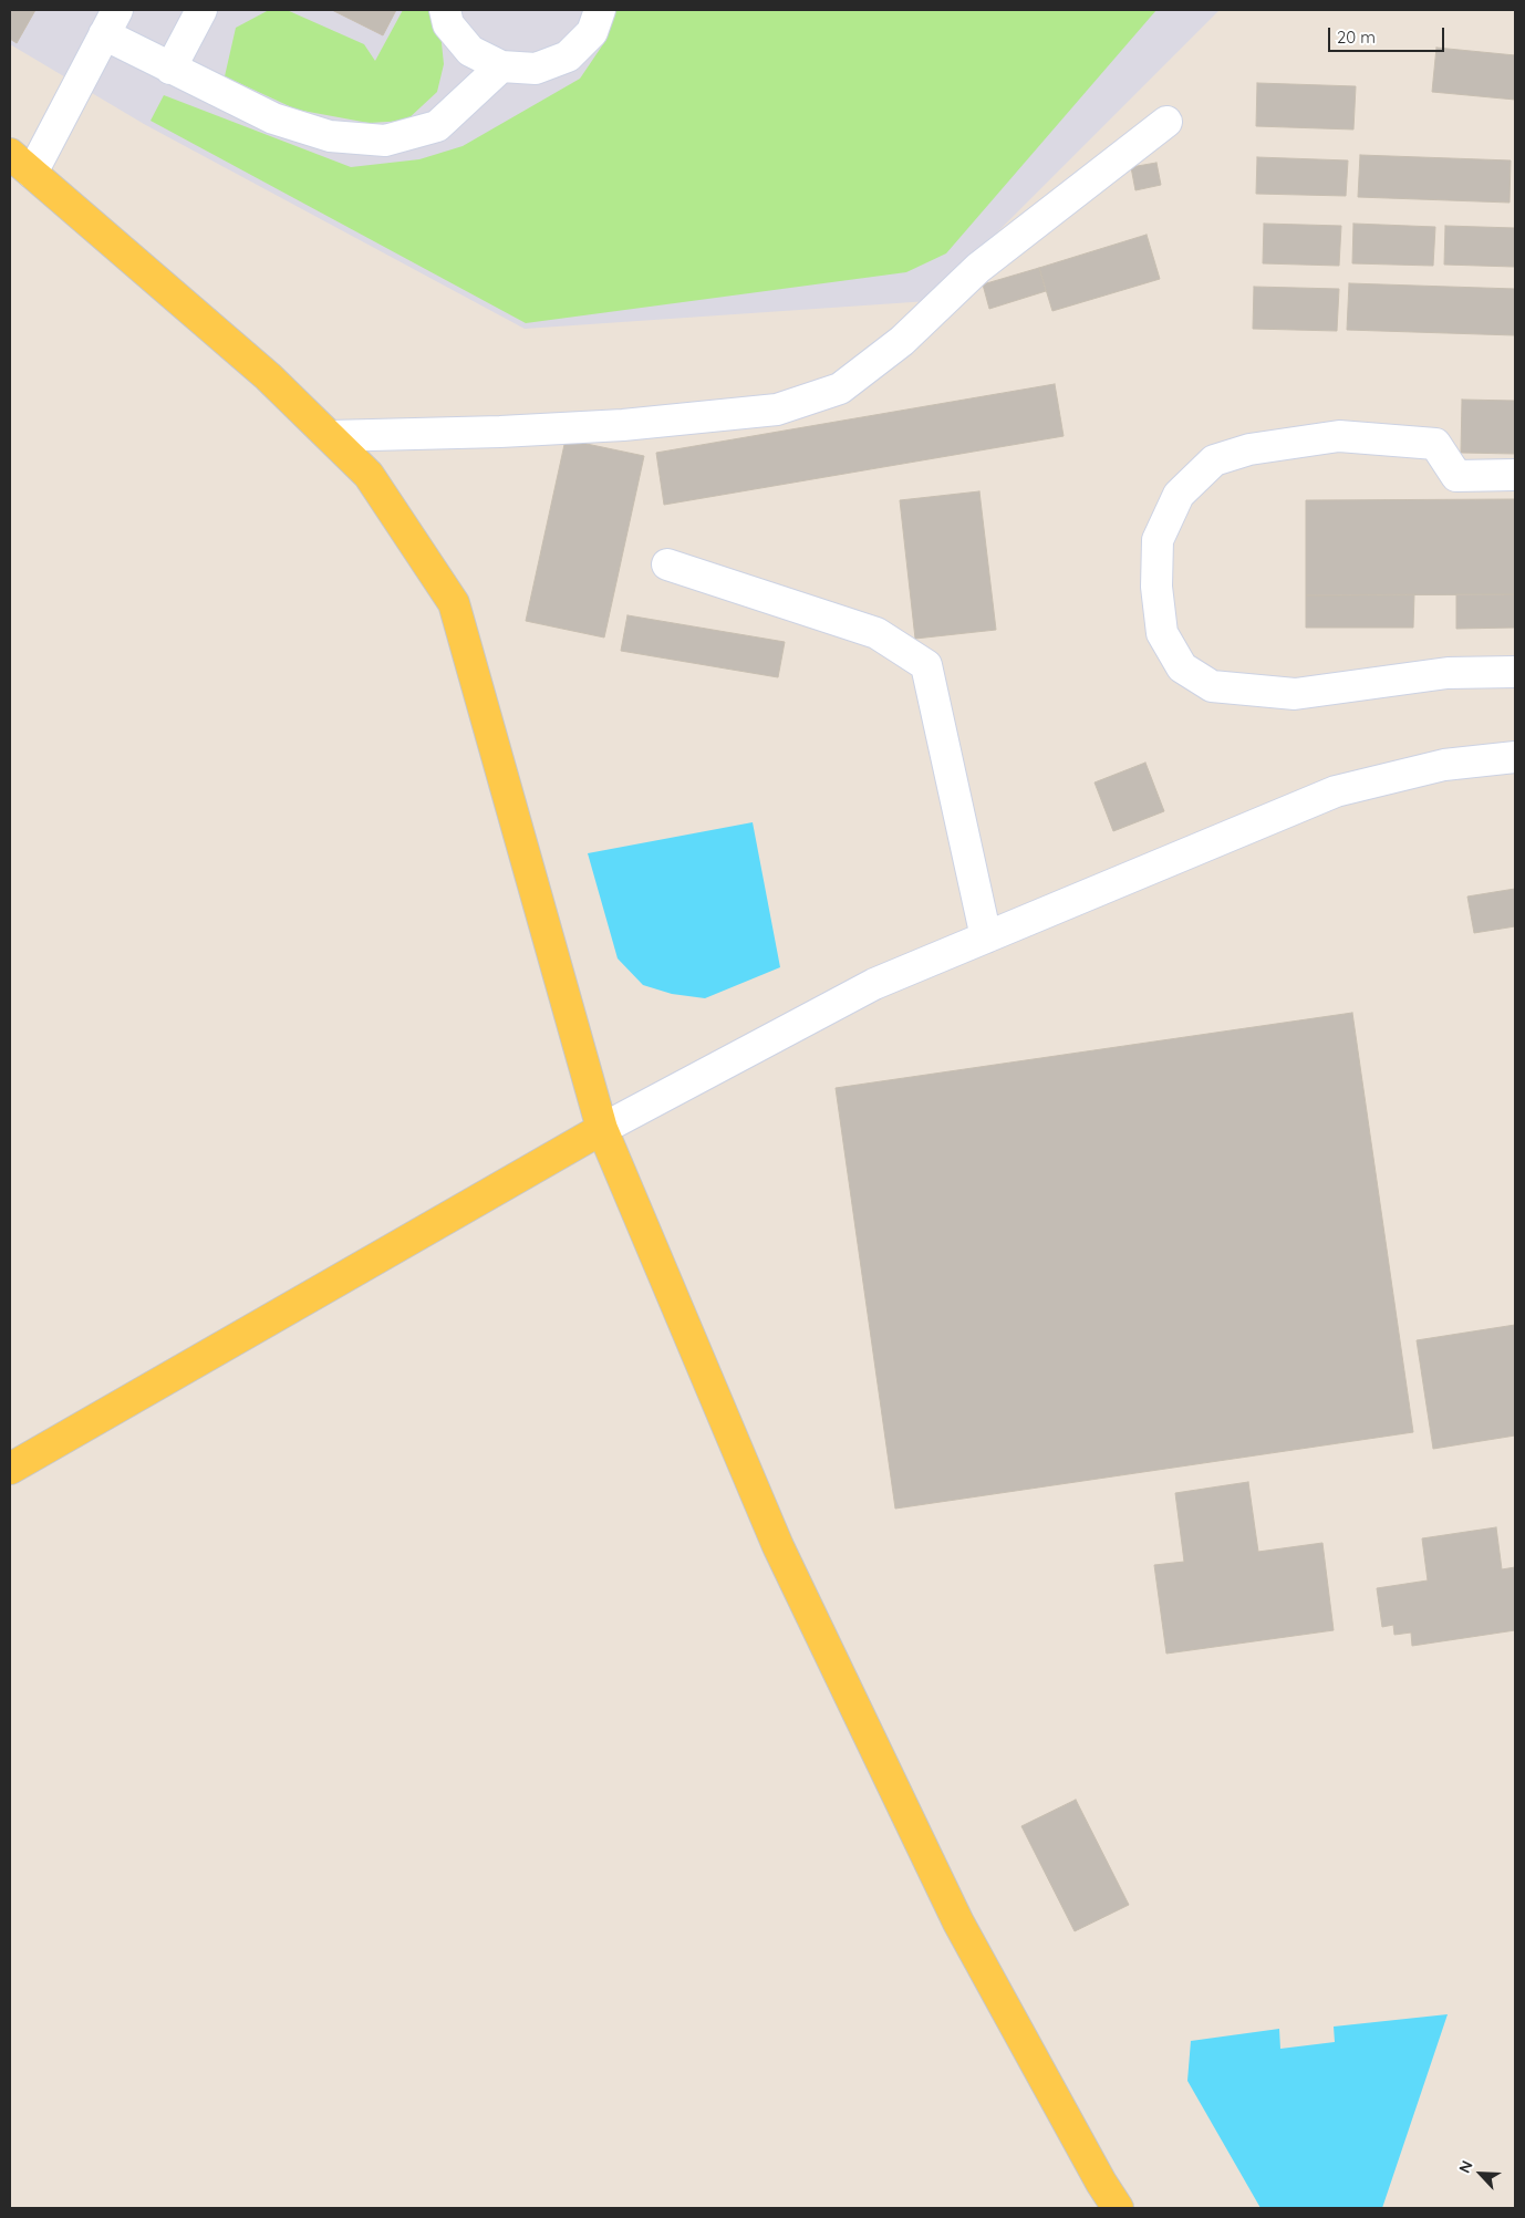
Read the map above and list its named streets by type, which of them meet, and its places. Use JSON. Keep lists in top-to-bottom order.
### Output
{
  "scale_bar": "20 m",
  "north": "top left"
}
